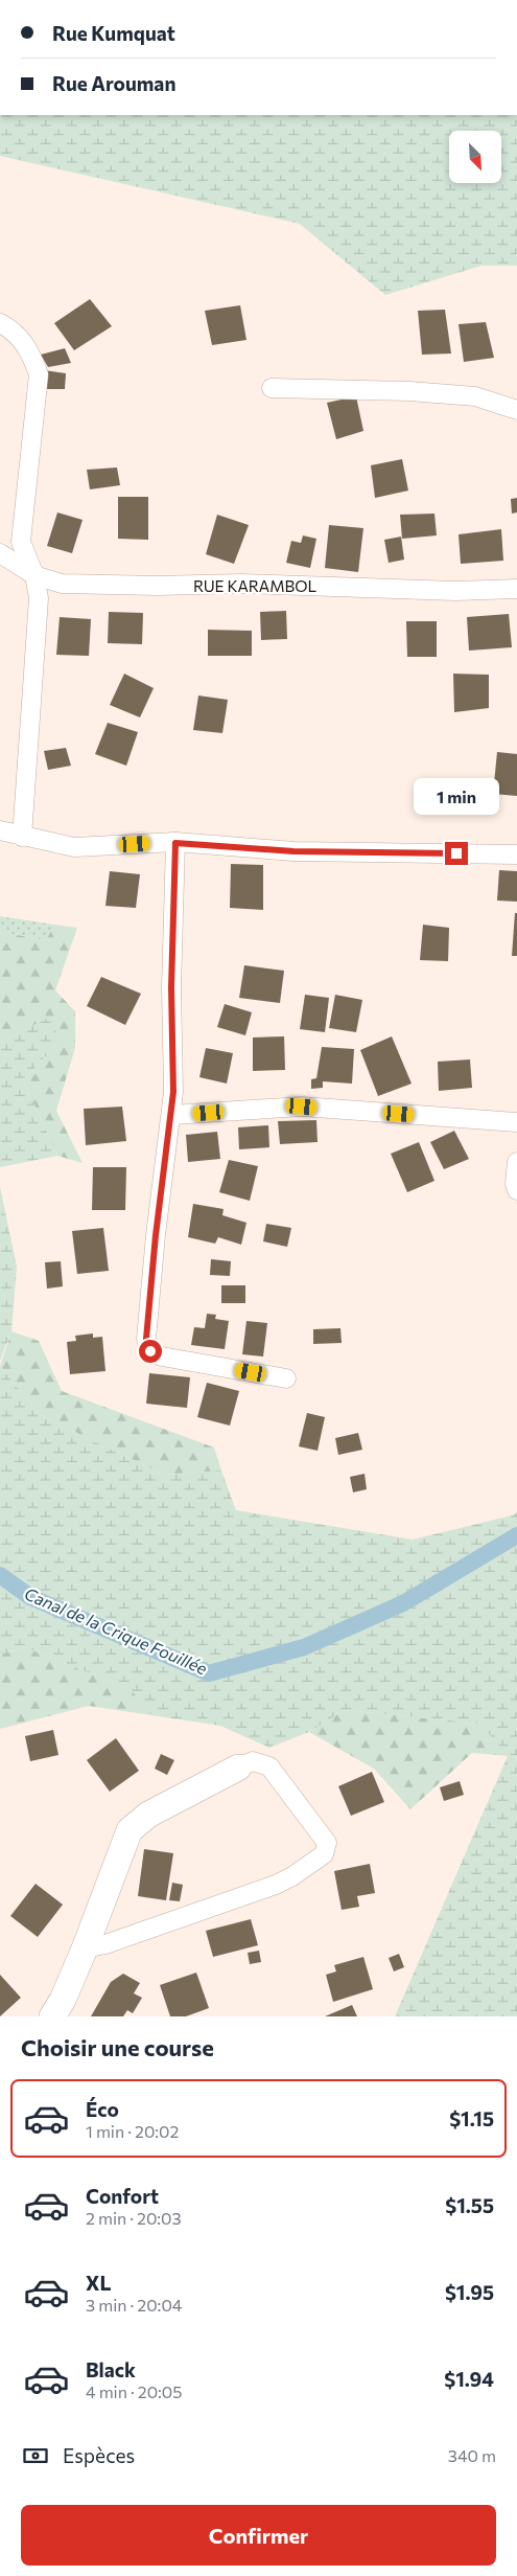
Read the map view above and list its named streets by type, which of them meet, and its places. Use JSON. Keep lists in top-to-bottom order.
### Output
{
  "streets": {
    "street": ["RUE KARAMBOL"]
  },
  "water": ["Canal de la Crique Fouillée"],
  "north": "bottom right",
  "page": {
    "banner": ["Rue Kumquat", "Rue Arouman"],
    "bubble": "1 min",
    "heading": "Choisir une course",
    "list": [
      {
        "name": "Éco",
        "note": "1 min · 20:02",
        "value": "$1.15"
      },
      {
        "name": "Confort",
        "note": "2 min · 20:03",
        "value": "$1.55"
      },
      {
        "name": "XL",
        "note": "3 min · 20:04",
        "value": "$1.95"
      },
      {
        "name": "Black",
        "note": "4 min · 20:05",
        "value": "$1.94"
      }
    ],
    "pay": ["Espèces", "340 m"],
    "buttons": "Confirmer"
  }
}
